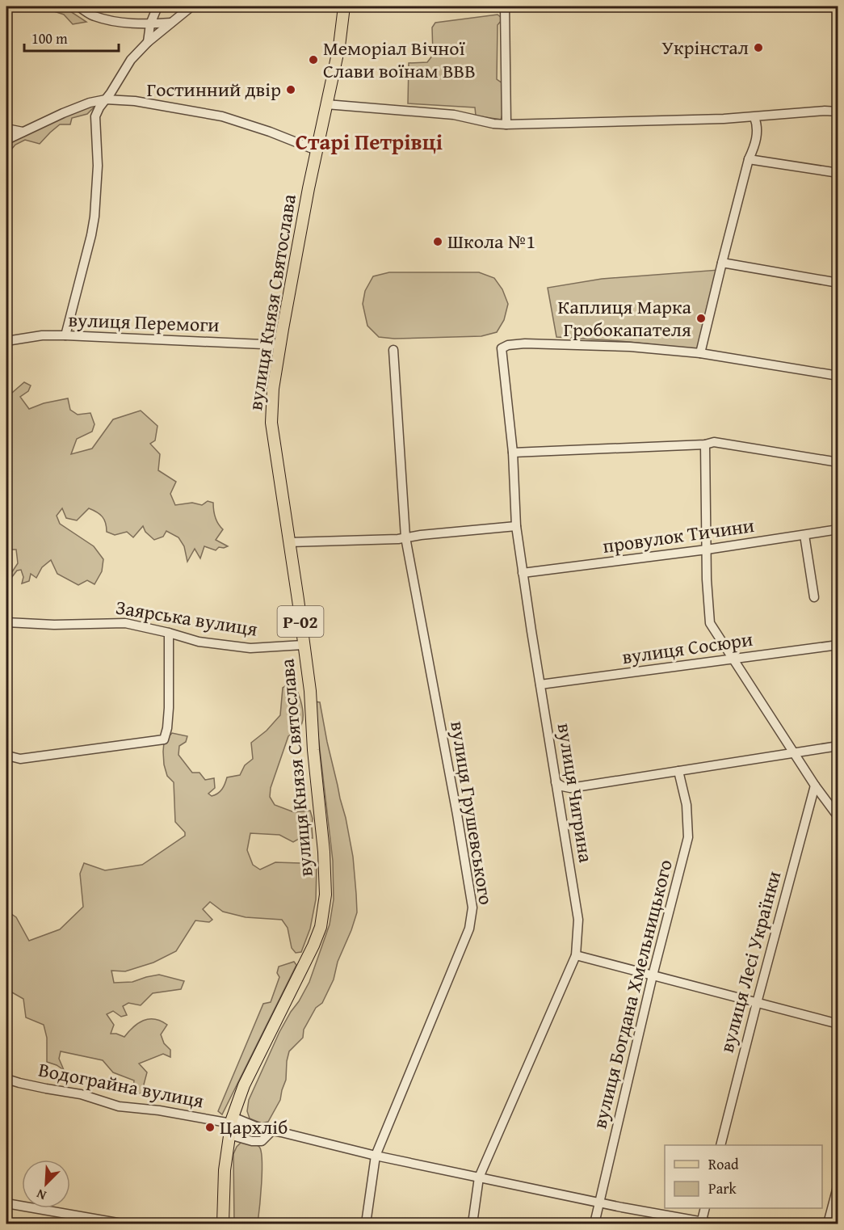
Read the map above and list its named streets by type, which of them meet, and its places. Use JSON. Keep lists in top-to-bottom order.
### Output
{
  "streets": {
    "main road": ["вулиця Князя Святослава", "Р-02"],
    "street": [
      "вулиця Перемоги",
      "провулок Тичини",
      "Заярська вулиця",
      "вулиця Сосюри",
      "вулиця Чигрина",
      "вулиця Грушевського",
      "вулиця Лесі Українки",
      "вулиця Богдана Хмельницького",
      "Водограйна вулиця"
    ]
  },
  "crossings": [
    ["вулиця Князя Святослава", "вулиця Перемоги"],
    ["вулиця Князя Святослава", "Заярська вулиця"],
    ["вулиця Князя Святослава", "Водограйна вулиця"],
    ["провулок Тичини", "вулиця Чигрина"],
    ["вулиця Сосюри", "вулиця Чигрина"]
  ],
  "districts": ["Старі Петрівці"],
  "places": [
    "Укрінстал",
    "Меморіал Вічної Слави воїнам ВВВ",
    "Гостинний двір",
    "Школа №1",
    "Каплиця Марка Гробокапателя",
    "Цархліб"
  ],
  "legend": ["Road", "Park"],
  "scale_bar": "100 m",
  "north": "bottom left"
}
